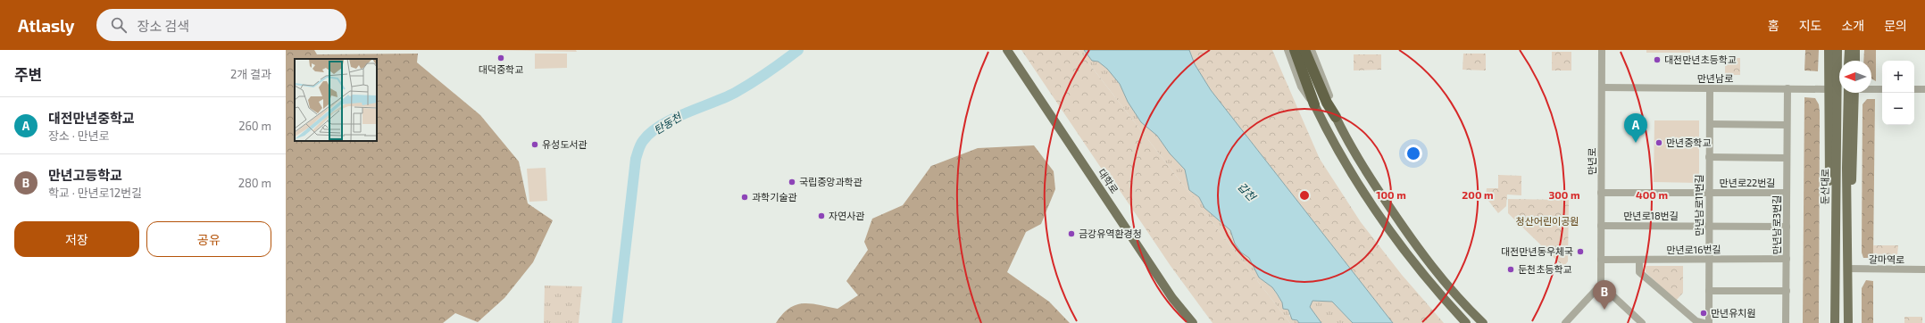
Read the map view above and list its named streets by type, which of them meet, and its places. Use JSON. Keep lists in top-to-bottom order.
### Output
{
  "streets": {
    "main road": ["대학로", "둔산대로"],
    "street": [
      "만년남로",
      "만년로",
      "만년로22번길",
      "만년남로11번길",
      "만년로18번길",
      "만년남로3번길",
      "만년로16번길",
      "갈마역로"
    ]
  },
  "crossings": [
    ["만년남로", "만년로"],
    ["만년남로", "만년남로11번길"],
    ["만년남로", "만년남로3번길"],
    ["만년로", "만년로22번길"],
    ["만년로", "만년로18번길"],
    ["만년로", "만년로16번길"],
    ["만년로22번길", "만년남로11번길"],
    ["만년로22번길", "만년남로3번길"],
    ["만년남로11번길", "만년로18번길"],
    ["만년남로11번길", "만년로16번길"],
    ["만년로18번길", "만년남로3번길"],
    ["만년남로3번길", "만년로16번길"]
  ],
  "water": ["탄동천", "갑천"],
  "parks": ["청산어린이공원"],
  "places": [
    "대덕중학교",
    "대전만년초등학교",
    "만년중학교",
    "유성도서관",
    "국립중앙과학관",
    "과학기술관",
    "자연사관",
    "금강유역환경청",
    "대전만년동우체국",
    "둔천초등학교",
    "만년유치원"
  ],
  "north": "left",
  "page": {
    "header": "Atlasly",
    "search": "장소 검색",
    "nav": [
      "홈",
      "지도",
      "소개",
      "문의"
    ],
    "heading": ["주변", "2개 결과"],
    "map_buttons": ["+", "−"],
    "list": [
      {
        "mark": "A",
        "name": "대전만년중학교",
        "note": "장소 · 만년로",
        "value": "260 m"
      },
      {
        "mark": "B",
        "name": "만년고등학교",
        "note": "학교 · 만년로12번길",
        "value": "280 m"
      }
    ],
    "pins": ["A", "B"],
    "buttons": ["저장", "공유"]
  },
  "rings": [
    "100 m",
    "200 m",
    "300 m",
    "400 m"
  ]
}
